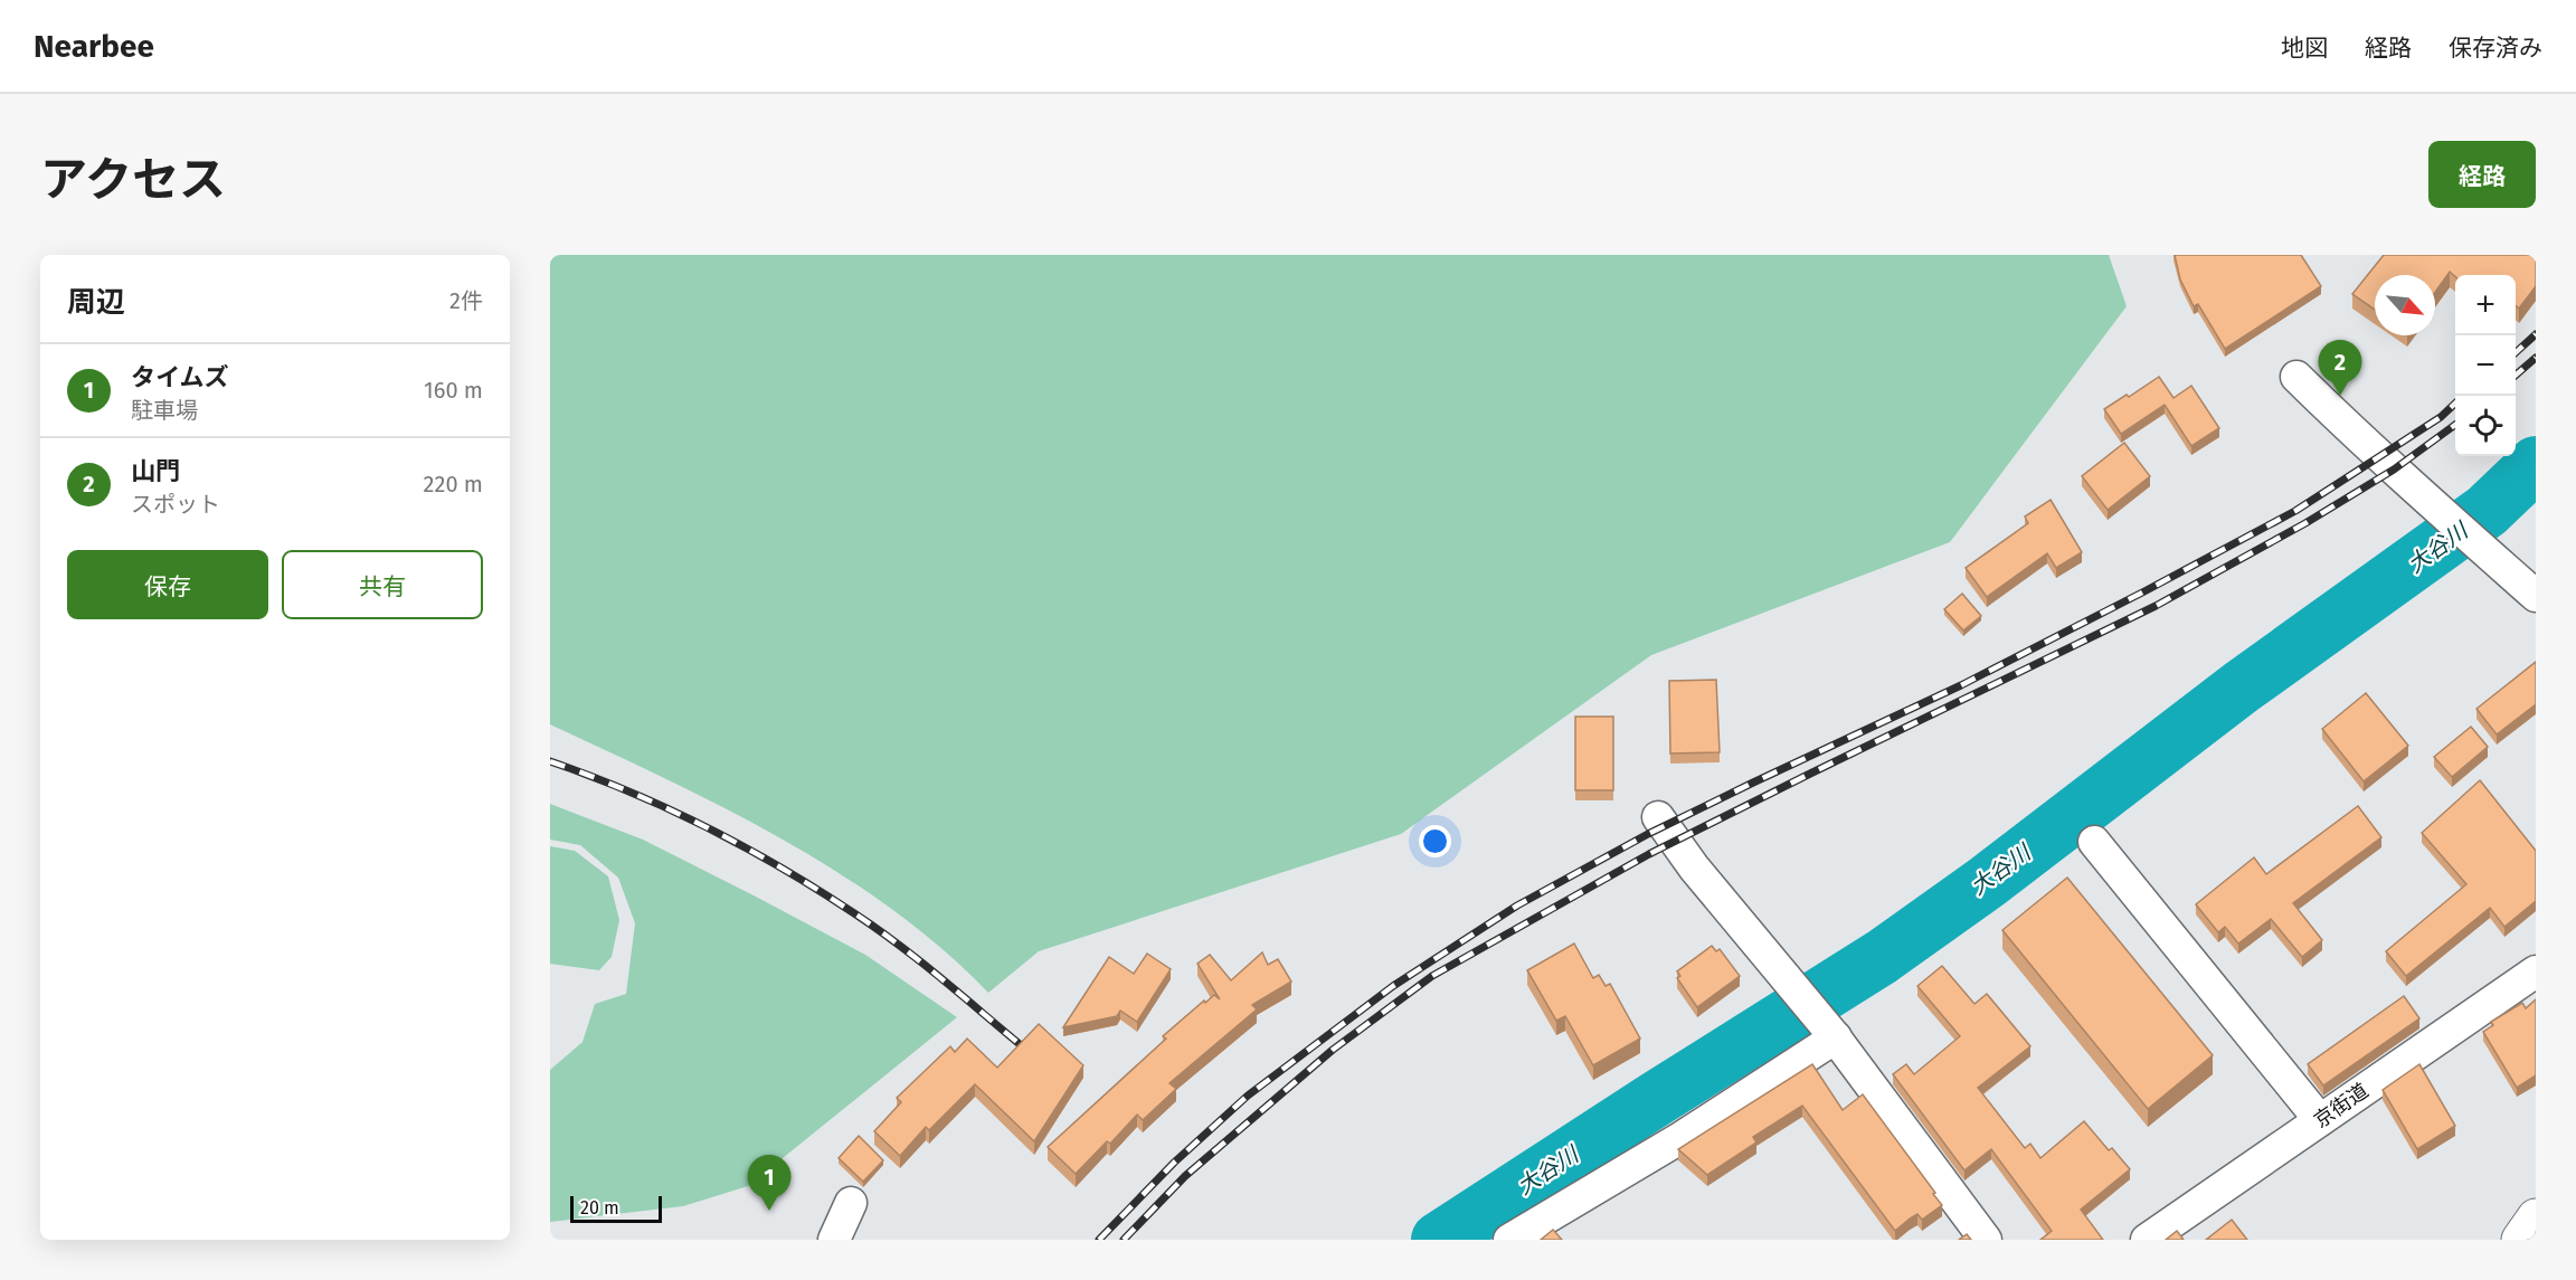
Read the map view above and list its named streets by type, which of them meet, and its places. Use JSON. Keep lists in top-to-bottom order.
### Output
{
  "streets": {
    "street": ["京街道"]
  },
  "water": ["大谷川"],
  "scale_bar": "20 m",
  "north": "bottom right",
  "page": {
    "header": "Nearbee",
    "nav": ["地図", "経路", "保存済み"],
    "title": "アクセス",
    "buttons": [
      "経路",
      ["保存", "共有"]
    ],
    "heading": ["周辺", "2件"],
    "map_buttons": ["+", "−"],
    "pins": ["2", "1"],
    "list": [
      {
        "mark": "1",
        "name": "タイムズ",
        "note": "駐車場",
        "value": "160 m"
      },
      {
        "mark": "2",
        "name": "山門",
        "note": "スポット",
        "value": "220 m"
      }
    ],
    "scale": "20 m"
  }
}
